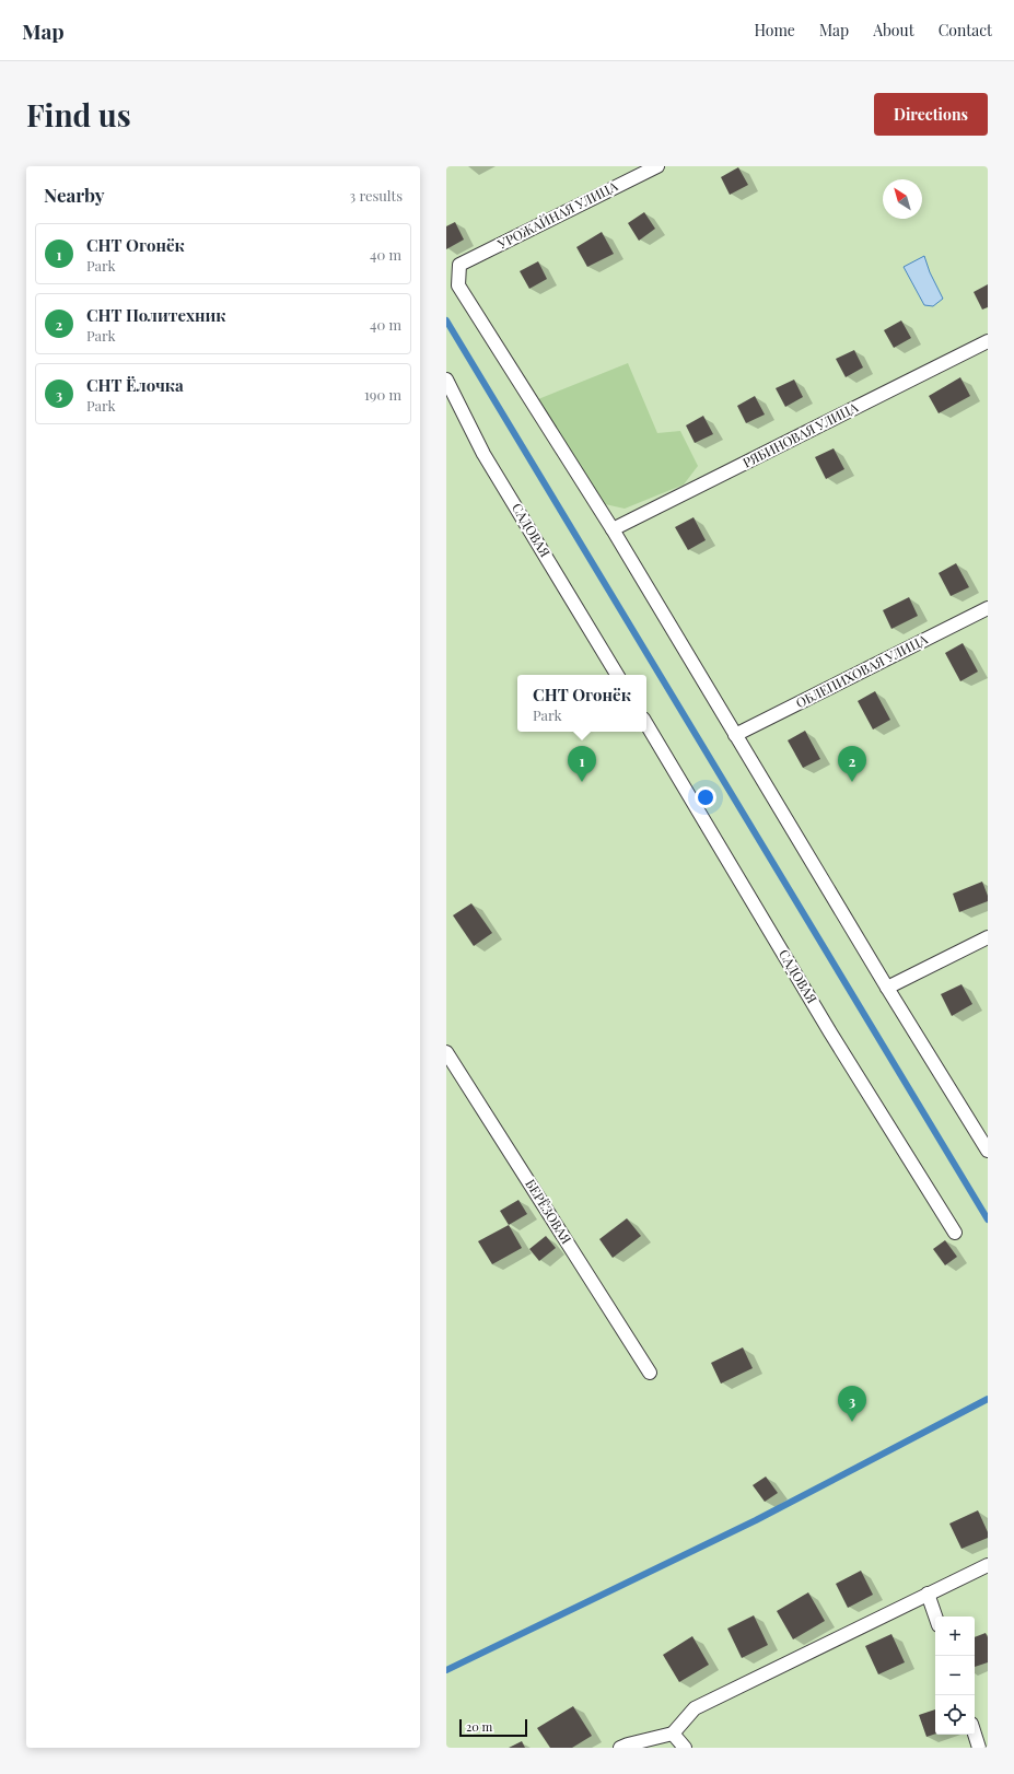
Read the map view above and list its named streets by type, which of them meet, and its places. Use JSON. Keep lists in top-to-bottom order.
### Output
{
  "streets": {
    "lane": [
      "УРОЖАЙНАЯ УЛИЦА",
      "РЯБИНОВАЯ УЛИЦА",
      "САДОВАЯ",
      "ОБЛЕПИХОВАЯ УЛИЦА",
      "БЕРЁЗОВАЯ"
    ]
  },
  "crossings": [
    ["УРОЖАЙНАЯ УЛИЦА", "РЯБИНОВАЯ УЛИЦА"]
  ],
  "scale_bar": "20 m",
  "north": "top left",
  "page": {
    "header": "Map",
    "nav": [
      "Home",
      "Map",
      "About",
      "Contact"
    ],
    "buttons": "Directions",
    "title": "Find us",
    "heading": ["Nearby", "3 results"],
    "list": [
      {
        "mark": "1",
        "name": "СНТ Огонёк",
        "note": "Park",
        "value": "40 m"
      },
      {
        "mark": "2",
        "name": "СНТ Политехник",
        "note": "Park",
        "value": "40 m"
      },
      {
        "mark": "3",
        "name": "СНТ Ёлочка",
        "note": "Park",
        "value": "190 m"
      }
    ],
    "popup": ["СНТ Огонёк", "Park"],
    "pins": ["1", "2", "3"],
    "map_buttons": ["+", "−"],
    "scale": "20 m"
  }
}
